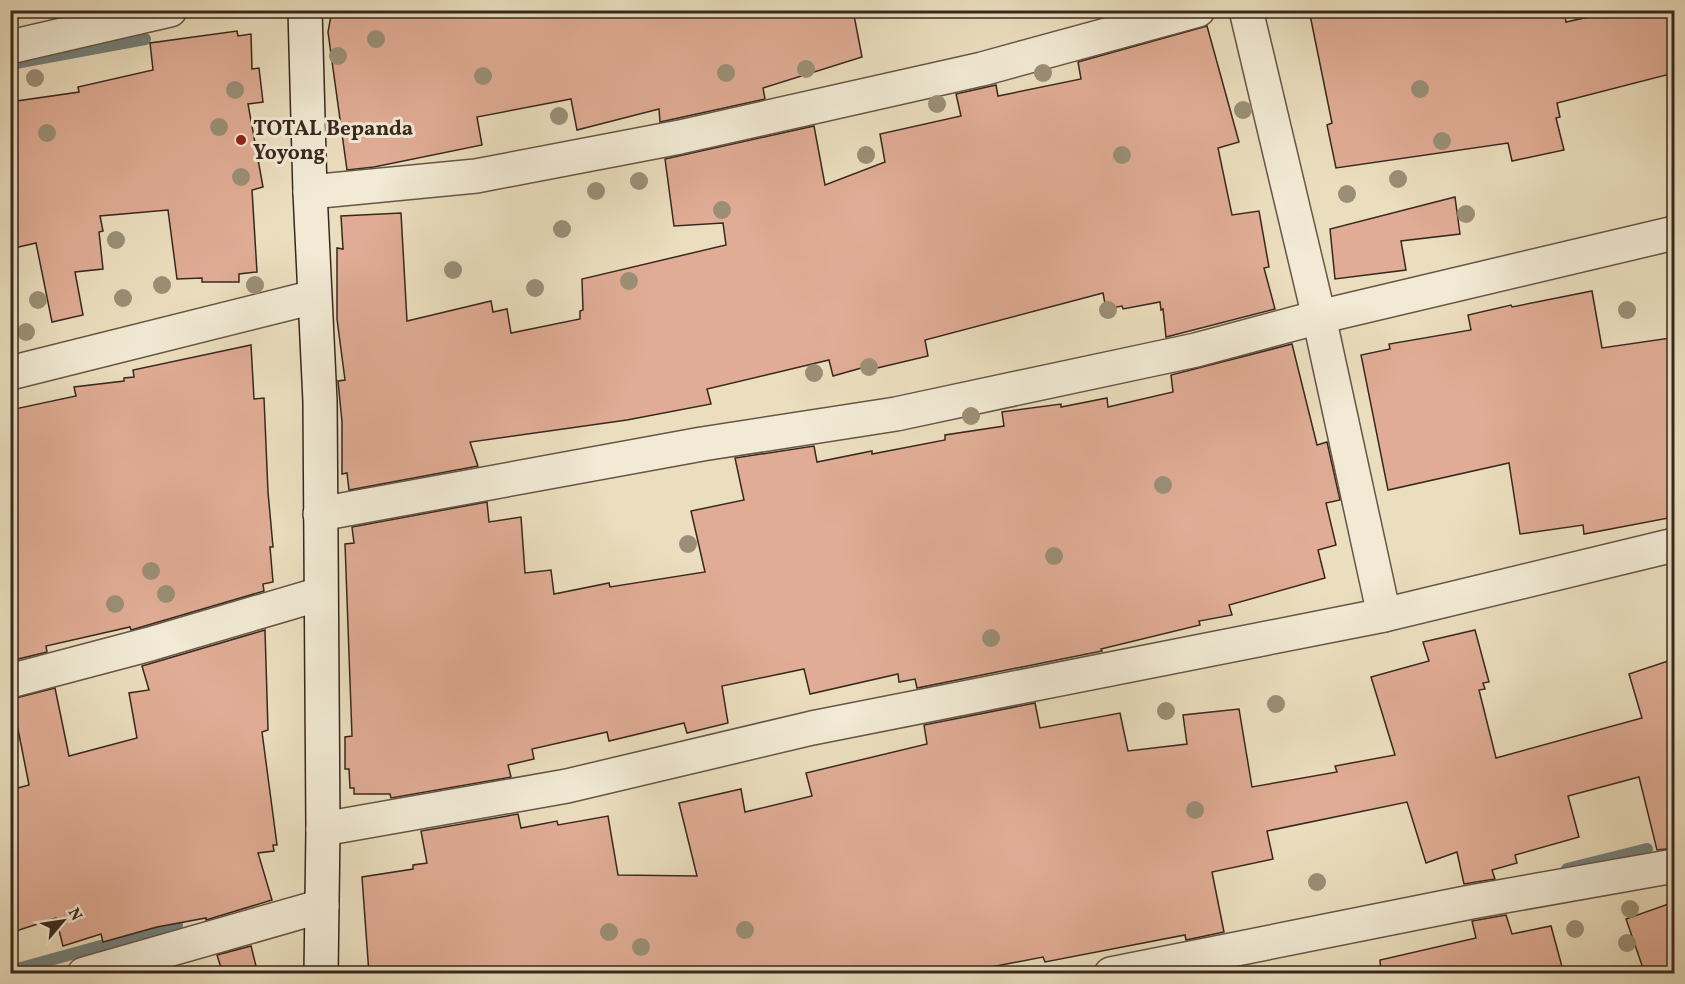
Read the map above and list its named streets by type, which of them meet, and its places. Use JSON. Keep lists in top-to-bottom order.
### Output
{
  "places": ["TOTAL Bepanda Yoyong"],
  "north": "top right"
}
